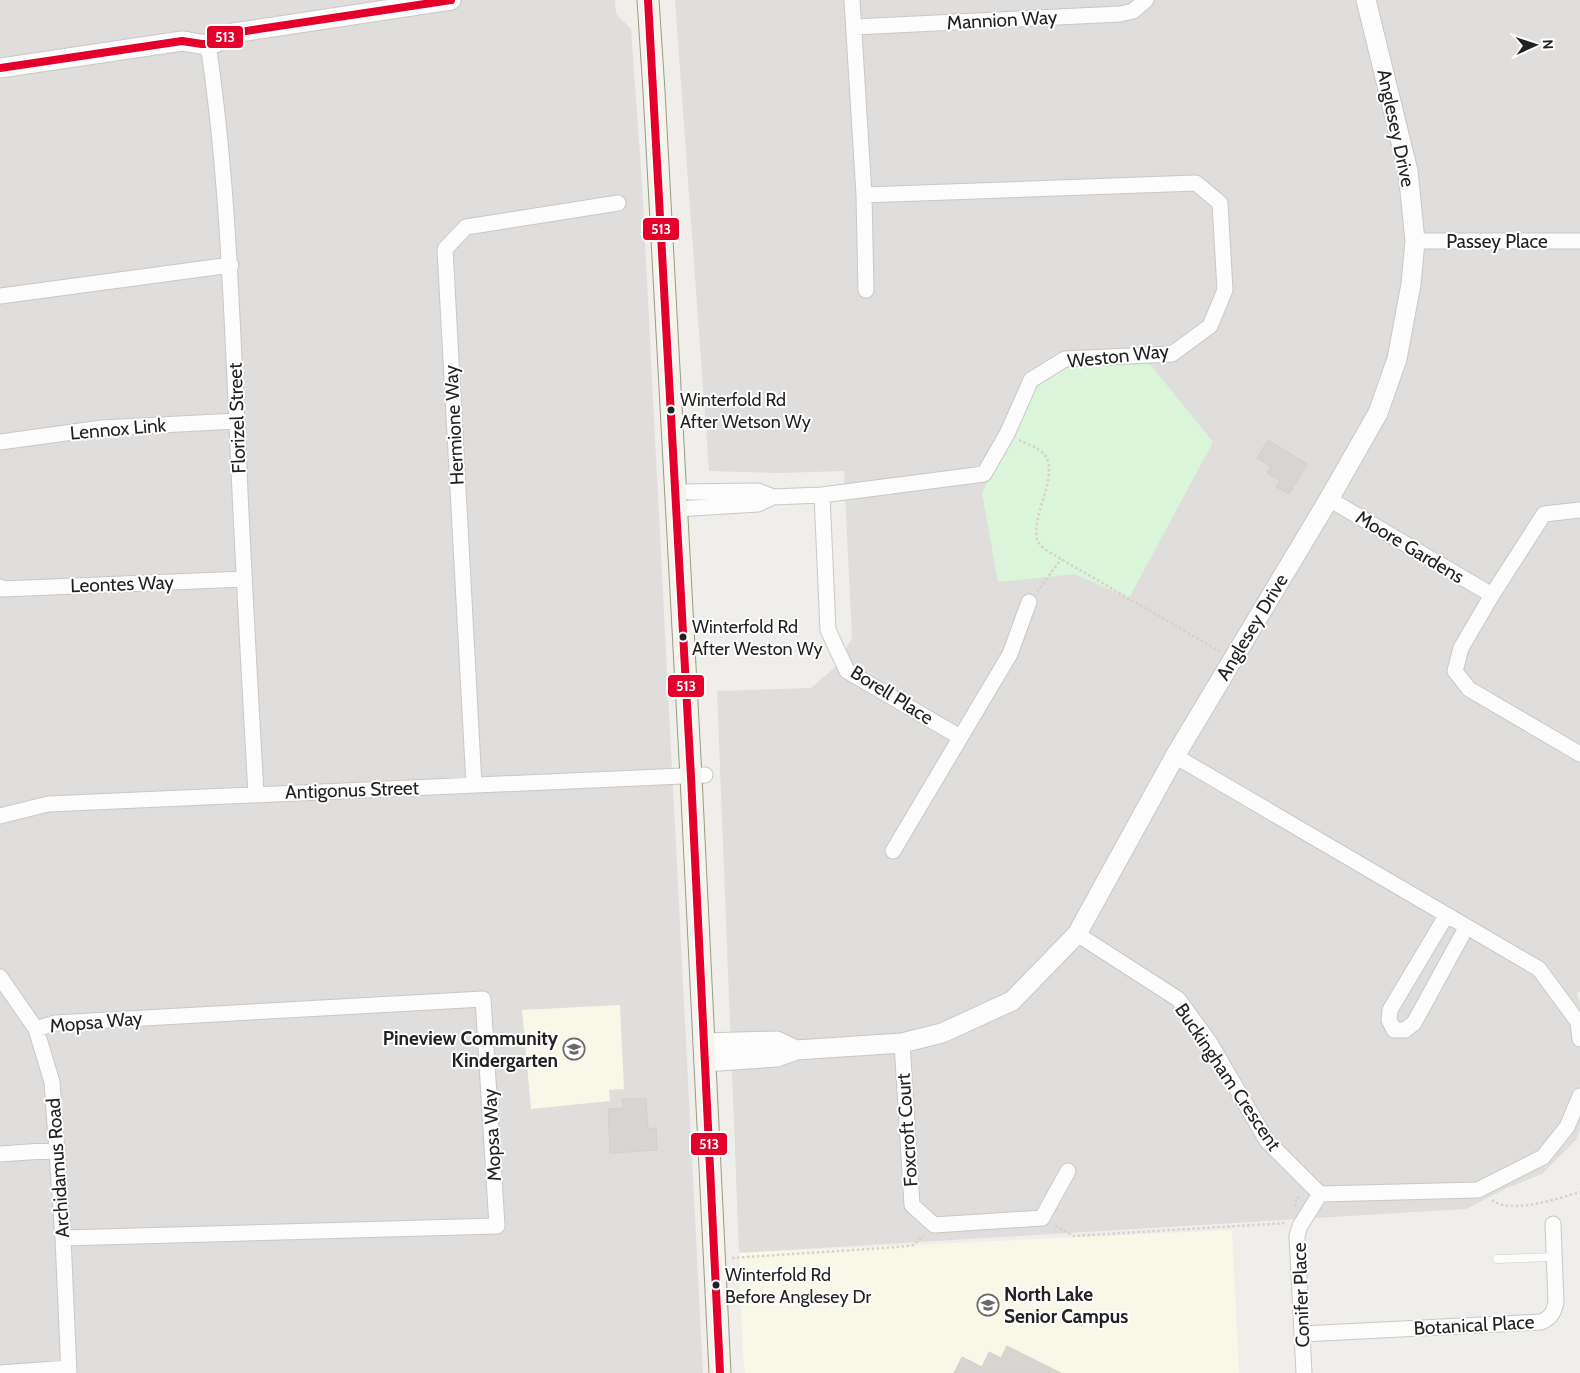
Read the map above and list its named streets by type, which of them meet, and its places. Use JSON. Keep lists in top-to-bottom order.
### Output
{
  "streets": {
    "street": [
      "Mannion Way",
      "Anglesey Drive",
      "Passey Place",
      "Weston Way",
      "Florizel Street",
      "Hermione Way",
      "Lennox Link",
      "Moore Gardens",
      "Leontes Way",
      "Borell Place",
      "Antigonus Street",
      "Mopsa Way",
      "Buckingham Crescent",
      "Foxcroft Court",
      "Archidamus Road",
      "Conifer Place",
      "Botanical Place"
    ]
  },
  "crossings": [
    ["Anglesey Drive", "Passey Place"],
    ["Anglesey Drive", "Moore Gardens"],
    ["Anglesey Drive", "Buckingham Crescent"],
    ["Anglesey Drive", "Foxcroft Court"],
    ["Weston Way", "Borell Place"],
    ["Florizel Street", "Lennox Link"],
    ["Florizel Street", "Leontes Way"],
    ["Florizel Street", "Antigonus Street"],
    ["Hermione Way", "Antigonus Street"],
    ["Mopsa Way", "Archidamus Road"],
    ["Buckingham Crescent", "Conifer Place"],
    ["Conifer Place", "Botanical Place"]
  ],
  "places": {
    "other": ["Winterfold Rd After Wetson Wy", "Winterfold Rd After Weston Wy", "Winterfold Rd Before Anglesey Dr"],
    "school or university": ["Pineview Community Kindergarten", "North Lake Senior Campus"]
  },
  "lines": ["transit line 513"],
  "north": "right"
}
